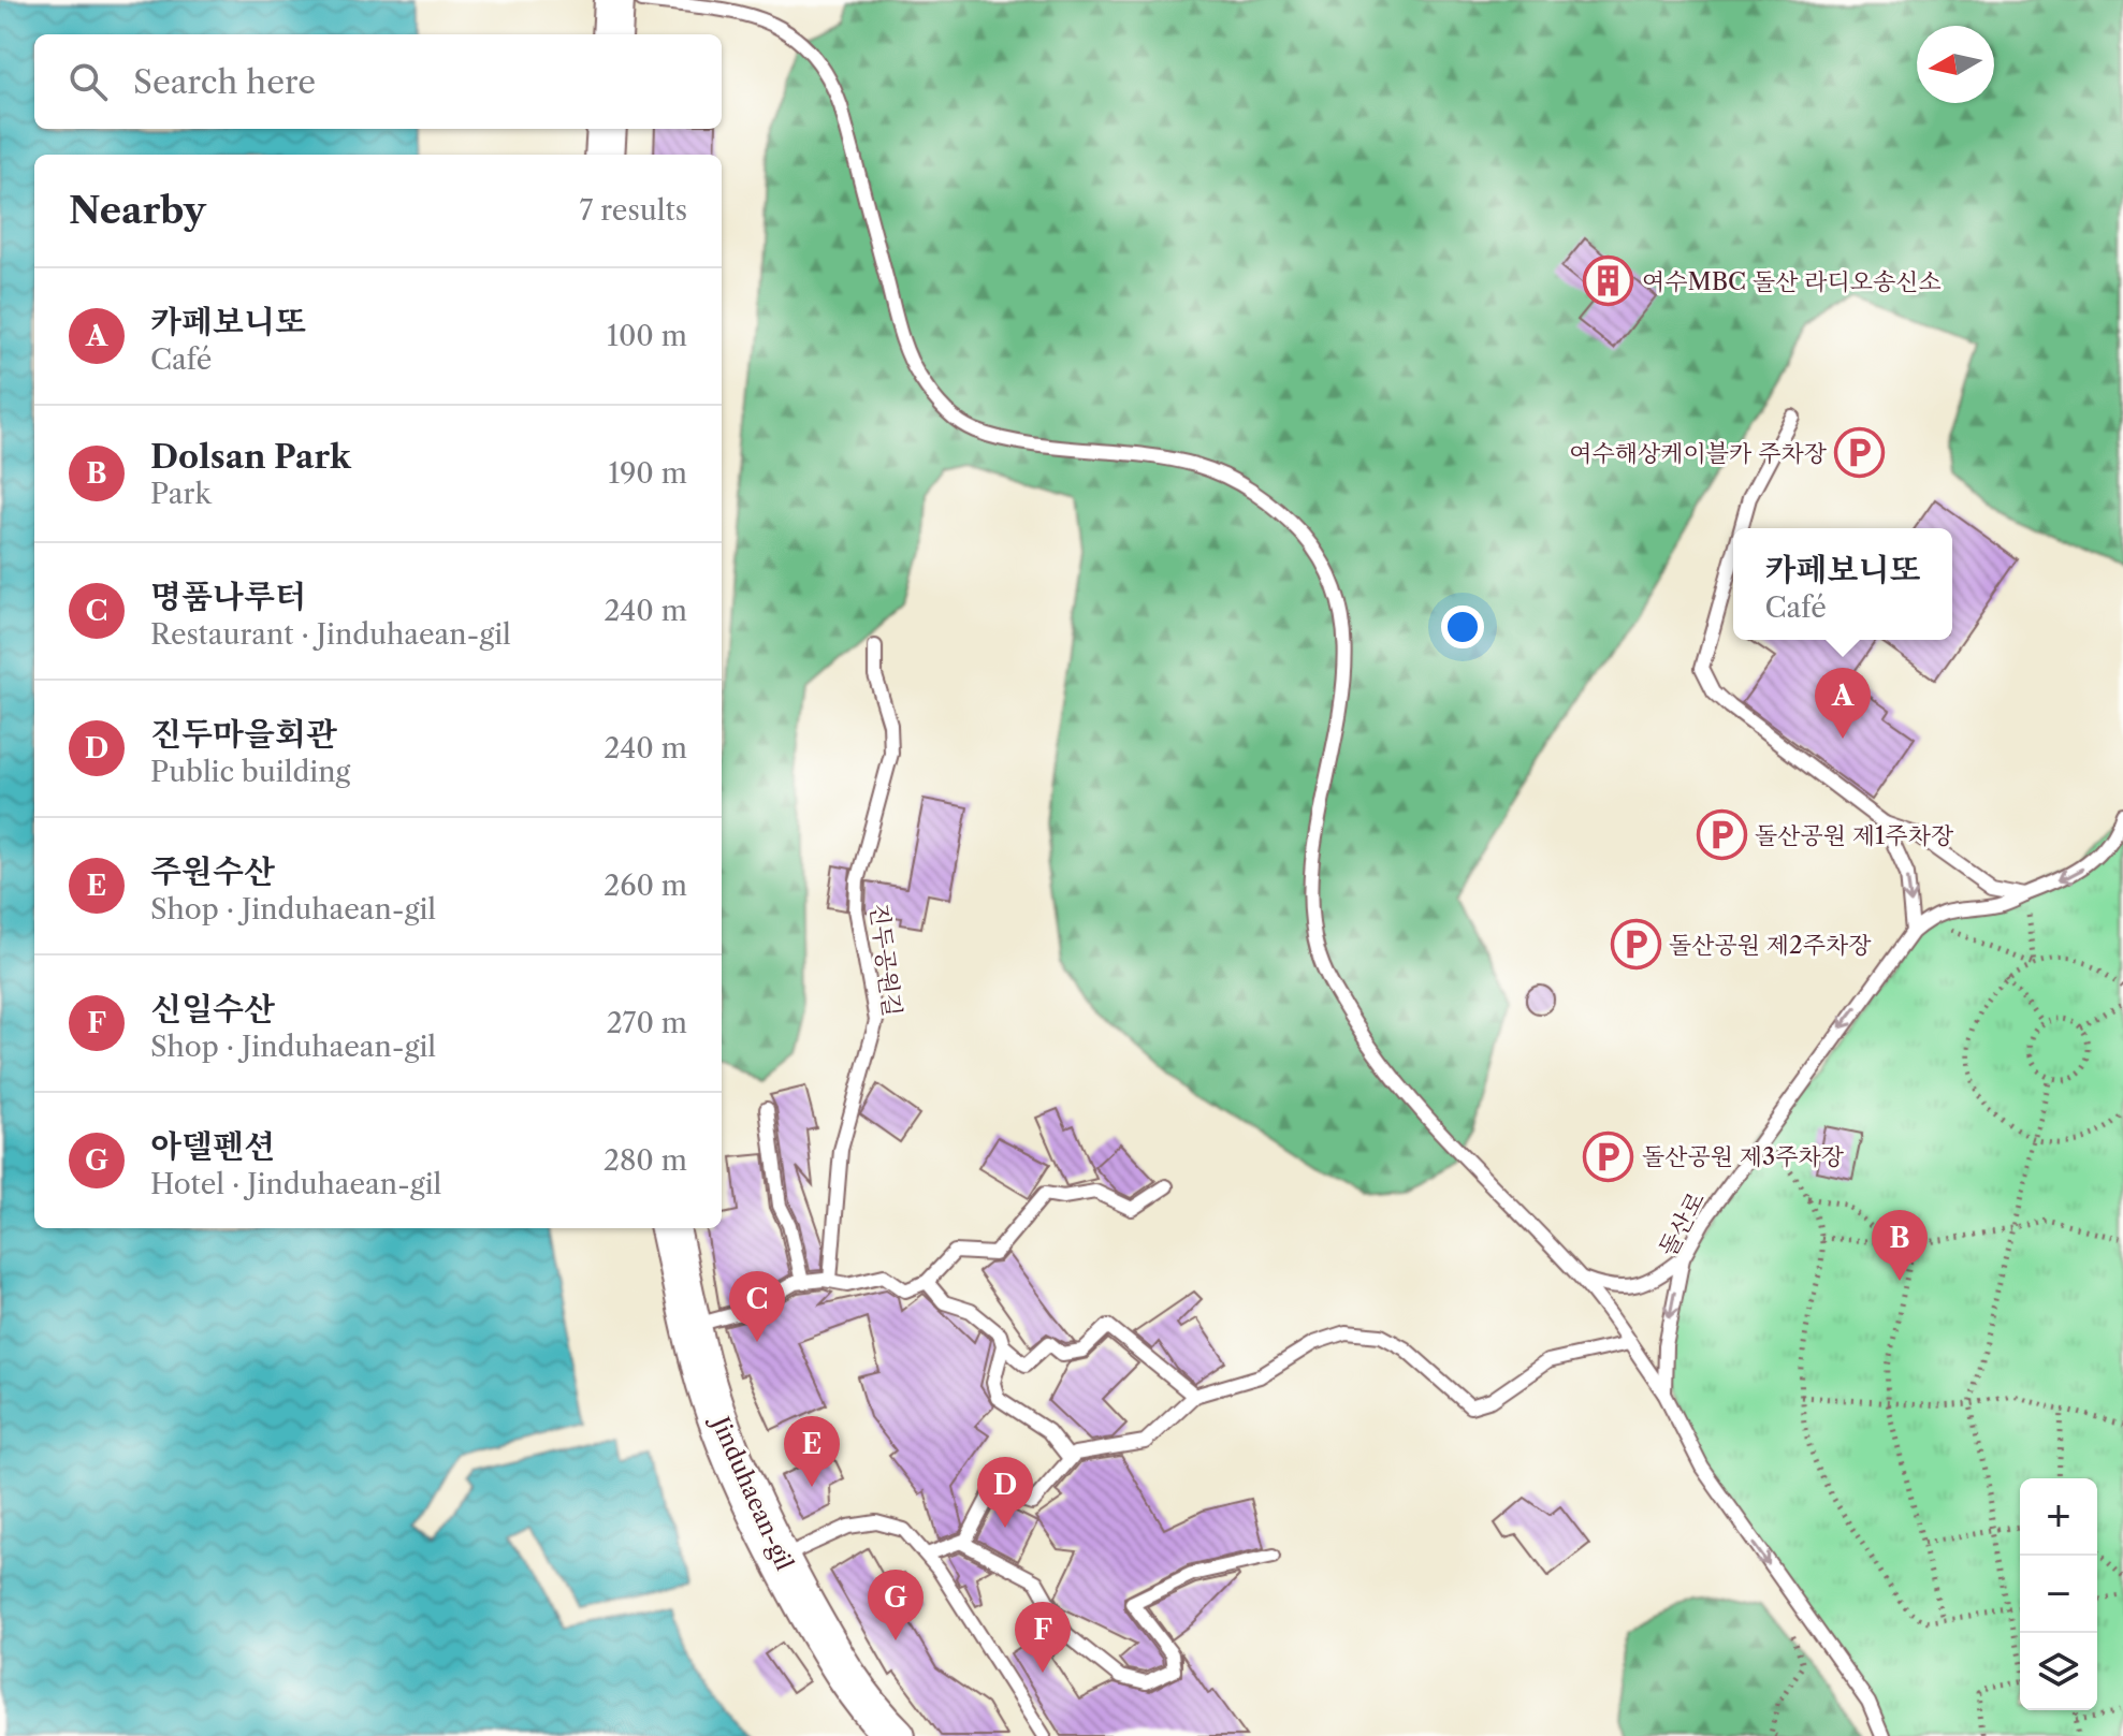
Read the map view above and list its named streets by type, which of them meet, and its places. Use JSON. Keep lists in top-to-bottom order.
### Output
{
  "streets": {
    "street": ["Jinduhaean-gil"],
    "lane": ["진두공원길", "돌산로"]
  },
  "one_way": ["돌산로"],
  "places": {
    "building": ["여수MBC 돌산 라디오송신소"],
    "parking": [
      "여수해상케이블카 주차장",
      "돌산공원 제1주차장",
      "돌산공원 제2주차장",
      "돌산공원 제3주차장"
    ]
  },
  "north": "left",
  "page": {
    "search": "Search here",
    "heading": ["Nearby", "7 results"],
    "list": [
      {
        "mark": "A",
        "name": "카페보니또",
        "note": "Café",
        "value": "100 m"
      },
      {
        "mark": "B",
        "name": "Dolsan Park",
        "note": "Park",
        "value": "190 m"
      },
      {
        "mark": "C",
        "name": "명품나루터",
        "note": "Restaurant · Jinduhaean-gil",
        "value": "240 m"
      },
      {
        "mark": "D",
        "name": "진두마을회관",
        "note": "Public building",
        "value": "240 m"
      },
      {
        "mark": "E",
        "name": "주원수산",
        "note": "Shop · Jinduhaean-gil",
        "value": "260 m"
      },
      {
        "mark": "F",
        "name": "신일수산",
        "note": "Shop · Jinduhaean-gil",
        "value": "270 m"
      },
      {
        "mark": "G",
        "name": "아델펜션",
        "note": "Hotel · Jinduhaean-gil",
        "value": "280 m"
      }
    ],
    "popup": ["카페보니또", "Café"],
    "pins": [
      "A",
      "B",
      "C",
      "E",
      "D",
      "G",
      "F"
    ],
    "map_buttons": ["+", "−"]
  }
}
